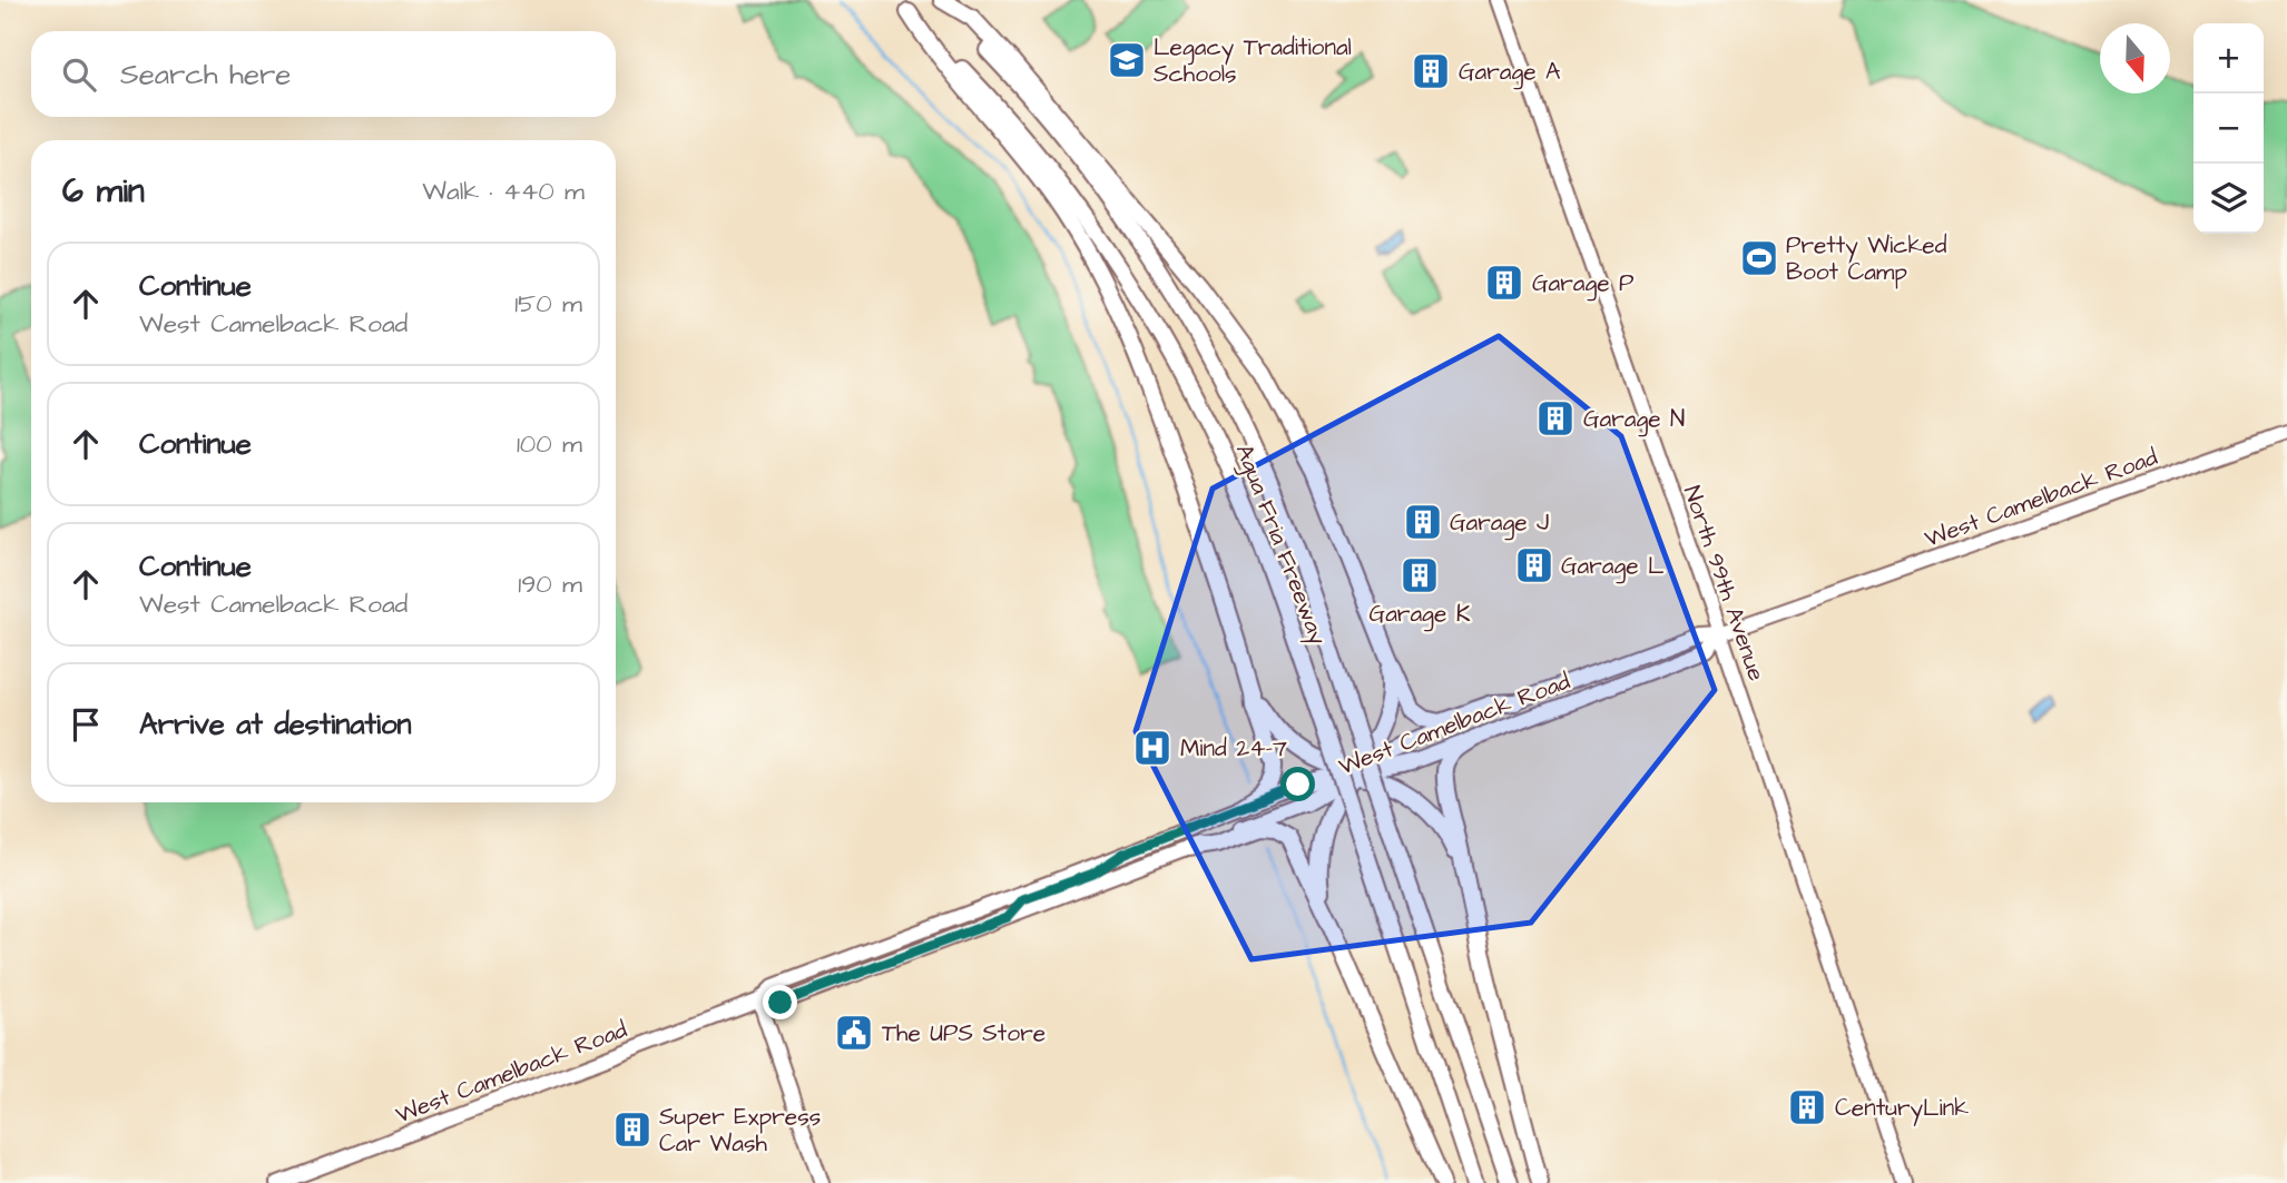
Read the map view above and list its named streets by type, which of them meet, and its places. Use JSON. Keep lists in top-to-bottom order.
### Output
{
  "streets": {
    "highway": ["Agua Fria Freeway"],
    "main road": ["West Camelback Road", "North 99th Avenue"]
  },
  "crossings": [
    ["West Camelback Road", "North 99th Avenue"]
  ],
  "places": {
    "school or university": ["Legacy Traditional Schools"],
    "building": [
      "Garage A",
      "Garage P",
      "Garage N",
      "Garage J",
      "Garage L",
      "Garage K",
      "CenturyLink",
      "Super Express Car Wash"
    ],
    "sports": ["Pretty Wicked Boot Camp"],
    "hospital": ["Mind 24-7"],
    "public building": ["The UPS Store"]
  },
  "north": "bottom",
  "page": {
    "map_buttons": ["+", "−"],
    "search": "Search here",
    "heading": ["6 min", "Walk · 440 m"],
    "list": [
      ["Continue", "West Camelback Road", "150 m"],
      ["Continue", "100 m"],
      ["Continue", "West Camelback Road", "190 m"],
      "Arrive at destination"
    ]
  }
}
